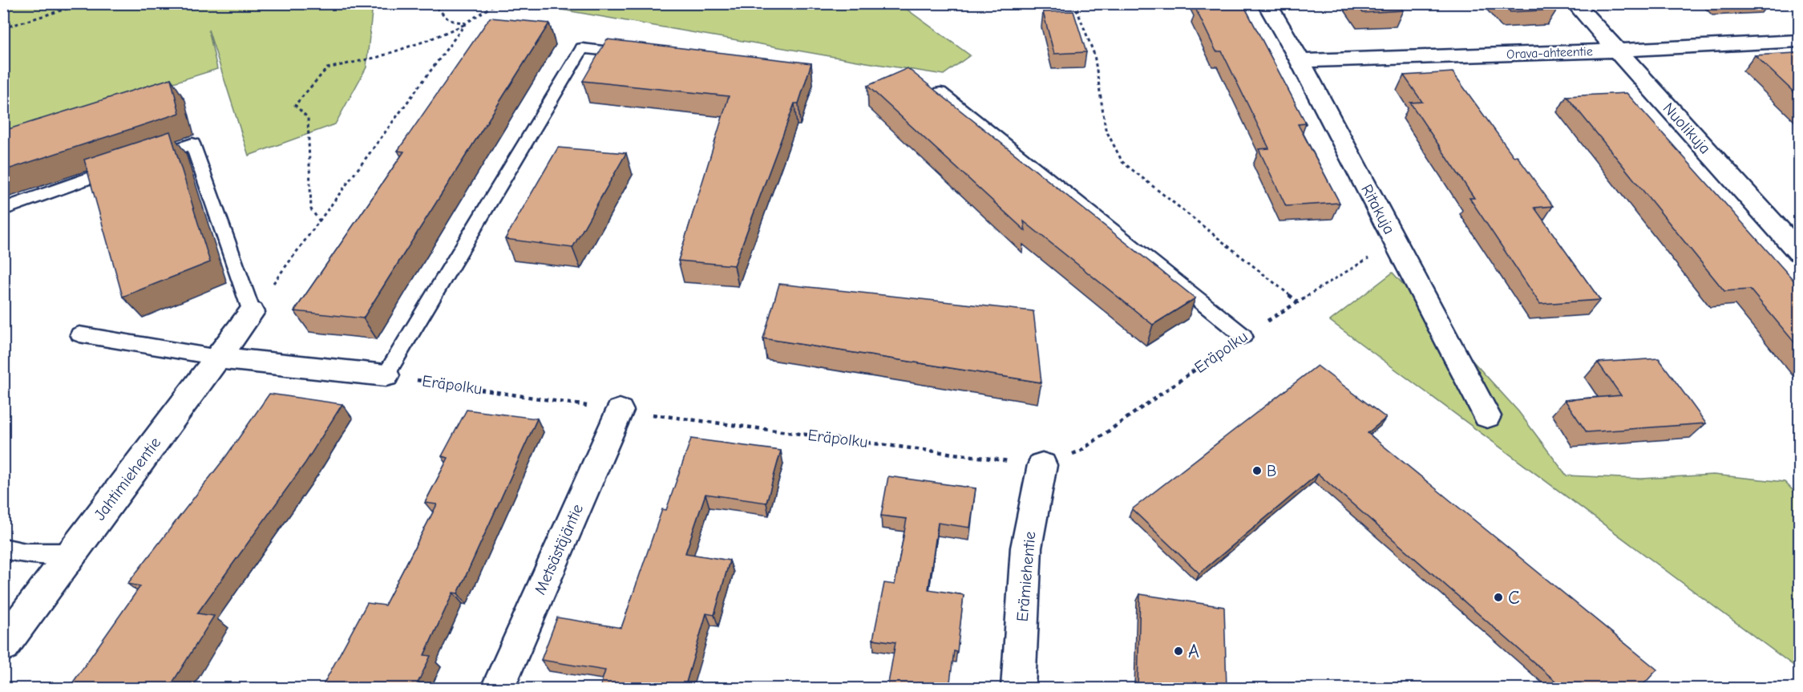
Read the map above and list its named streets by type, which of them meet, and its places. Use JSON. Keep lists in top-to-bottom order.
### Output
{
  "streets": {
    "street": [
      "Orava-ahteentie",
      "Nuolikuja",
      "Ritakuja",
      "Jahtimiehentie",
      "Metsästäjäntie",
      "Erämiehentie"
    ],
    "path": ["Eräpolku"]
  },
  "crossings": [
    ["Orava-ahteentie", "Nuolikuja"],
    ["Orava-ahteentie", "Ritakuja"],
    ["Ritakuja", "Eräpolku"],
    ["Eräpolku", "Metsästäjäntie"],
    ["Eräpolku", "Erämiehentie"]
  ],
  "places": ["B", "C", "A"]
}
